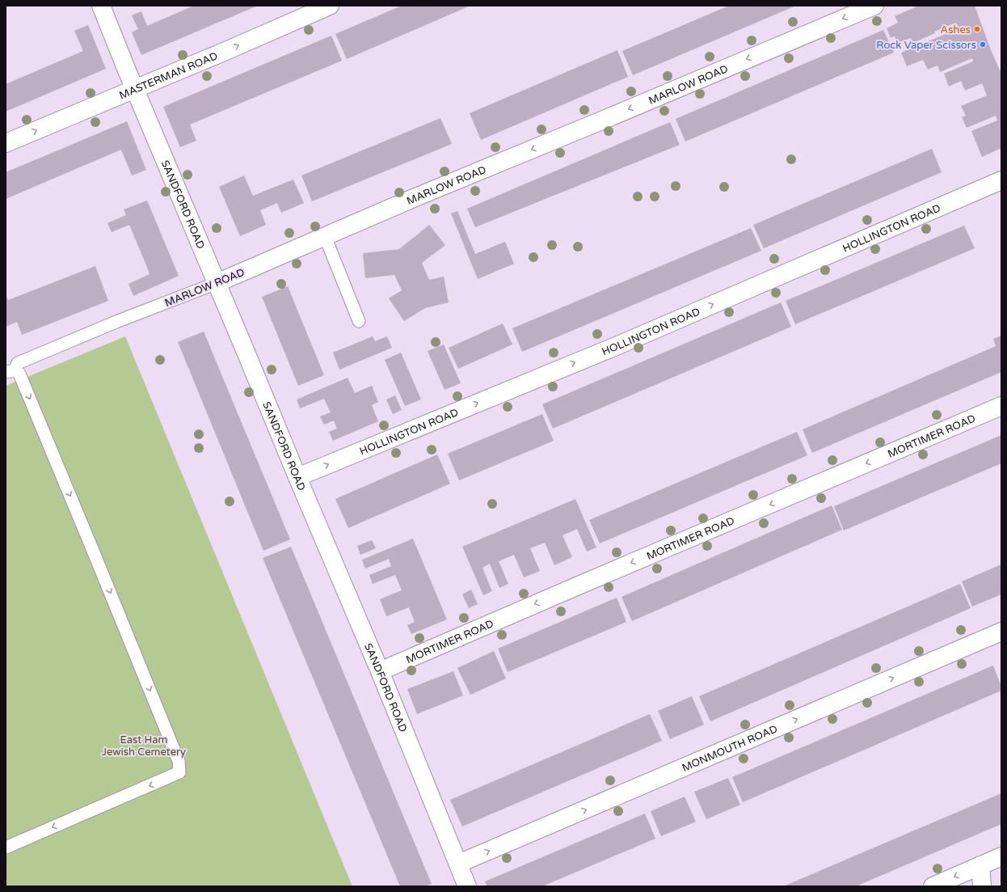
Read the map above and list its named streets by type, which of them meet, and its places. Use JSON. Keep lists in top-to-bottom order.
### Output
{
  "streets": {
    "street": [
      "MASTERMAN ROAD",
      "MARLOW ROAD",
      "SANDFORD ROAD",
      "HOLLINGTON ROAD",
      "MORTIMER ROAD",
      "MONMOUTH ROAD"
    ]
  },
  "crossings": [
    ["MASTERMAN ROAD", "SANDFORD ROAD"],
    ["MARLOW ROAD", "SANDFORD ROAD"],
    ["SANDFORD ROAD", "HOLLINGTON ROAD"],
    ["SANDFORD ROAD", "MORTIMER ROAD"],
    ["SANDFORD ROAD", "MONMOUTH ROAD"]
  ],
  "one_way": [
    "MASTERMAN ROAD",
    "MARLOW ROAD",
    "HOLLINGTON ROAD",
    "MORTIMER ROAD",
    "MONMOUTH ROAD"
  ],
  "parks": ["East Ham Jewish Cemetery"],
  "places": ["Ashes", "Rock Vaper Scissors"]
}
